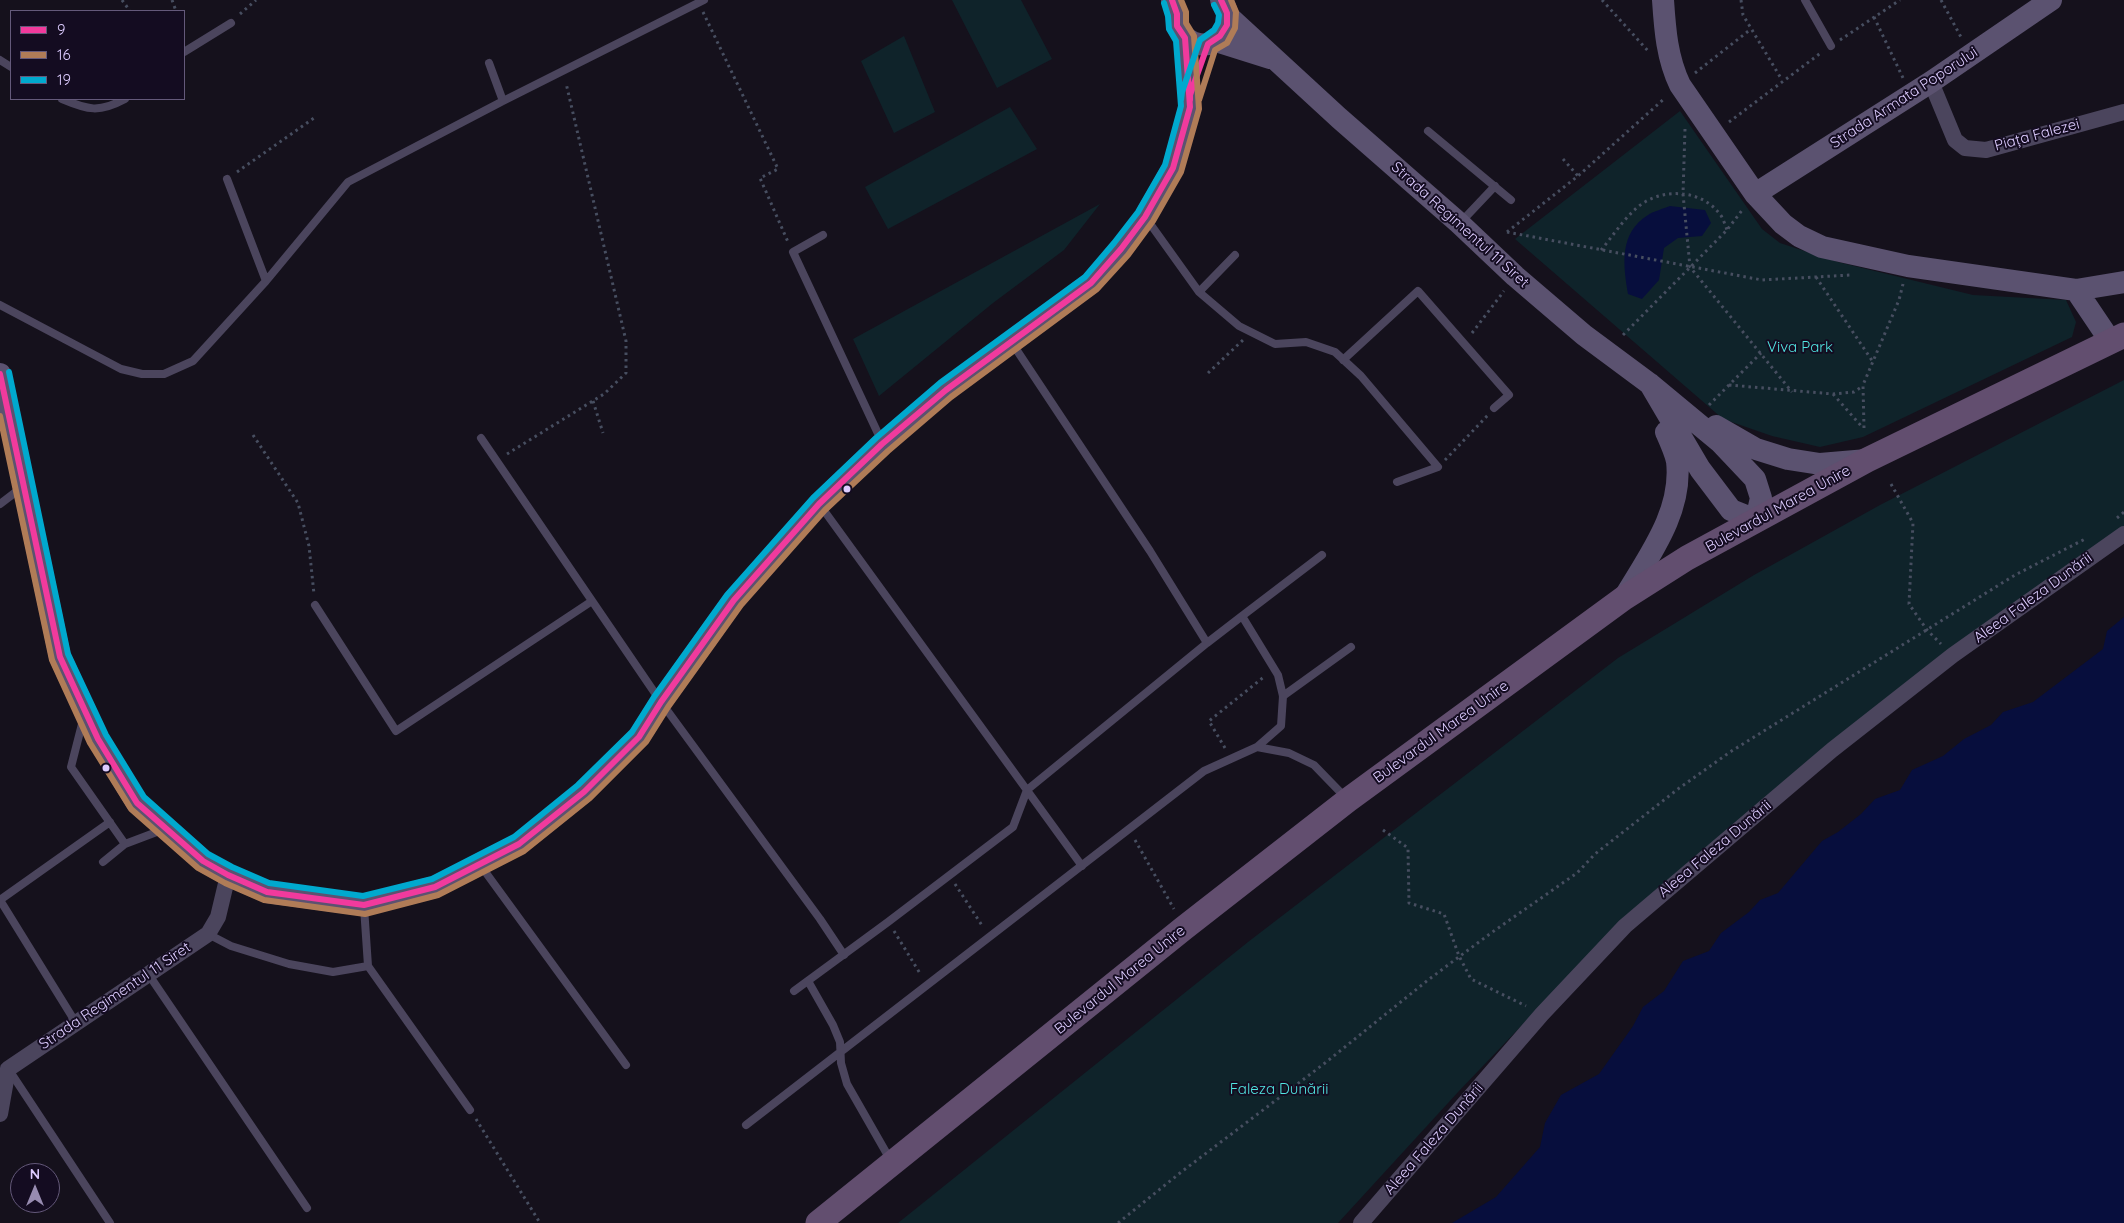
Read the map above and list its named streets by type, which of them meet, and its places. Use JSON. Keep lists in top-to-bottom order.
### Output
{
  "streets": {
    "main road": ["Bulevardul Marea Unire"],
    "street": [
      "Strada Armata Poporului",
      "Piața Falezei",
      "Strada Regimentul 11 Siret",
      "Aleea Faleza Dunării"
    ]
  },
  "crossings": [
    ["Strada Armata Poporului", "Piața Falezei"]
  ],
  "parks": ["Viva Park", "Faleza Dunării"],
  "lines": ["transit line 9", "transit line 16", "transit line 19"],
  "legend": ["9", "16", "19"],
  "north": "top"
}
